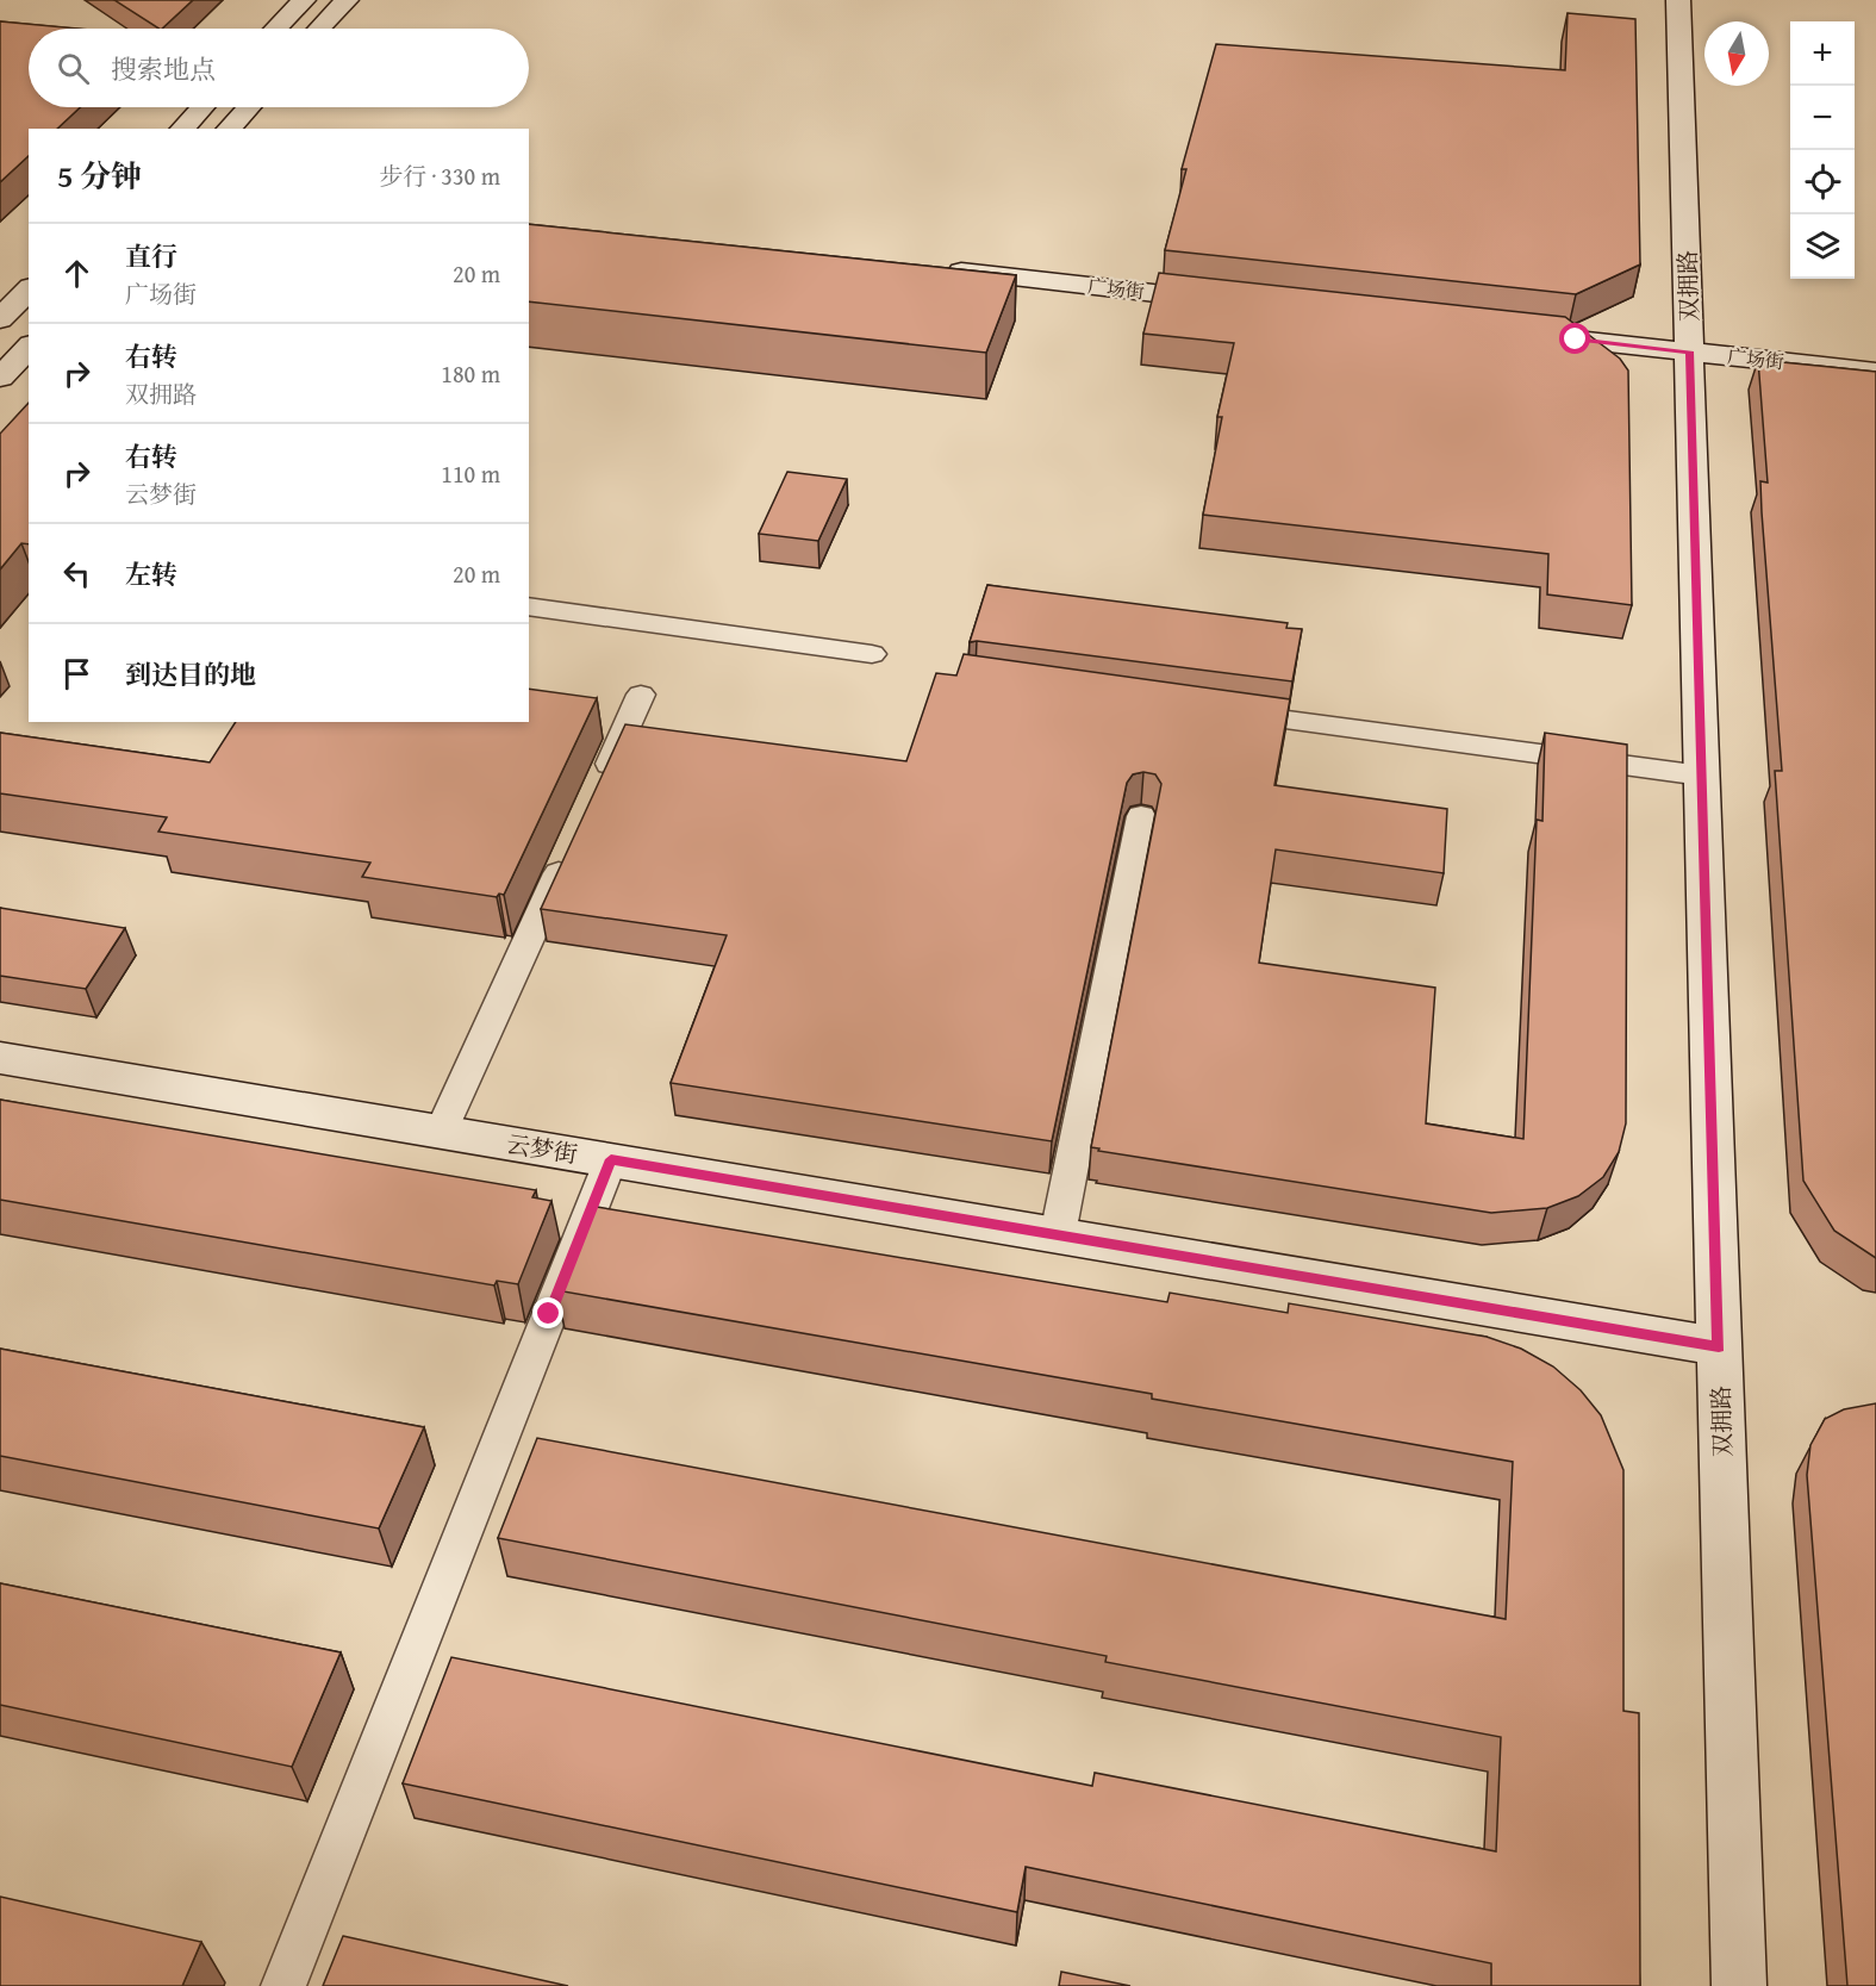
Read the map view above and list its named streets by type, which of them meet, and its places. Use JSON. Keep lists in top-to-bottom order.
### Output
{
  "streets": {
    "street": ["双拥路", "广场街", "云梦街"]
  },
  "crossings": [
    ["双拥路", "广场街"],
    ["双拥路", "云梦街"]
  ],
  "north": "bottom",
  "page": {
    "map_buttons": ["+", "−"],
    "search": "搜索地点",
    "heading": ["5 分钟", "步行 · 330 m"],
    "list": [
      ["直行", "广场街", "20 m"],
      ["右转", "双拥路", "180 m"],
      ["右转", "云梦街", "110 m"],
      ["左转", "20 m"],
      "到达目的地"
    ]
  }
}
